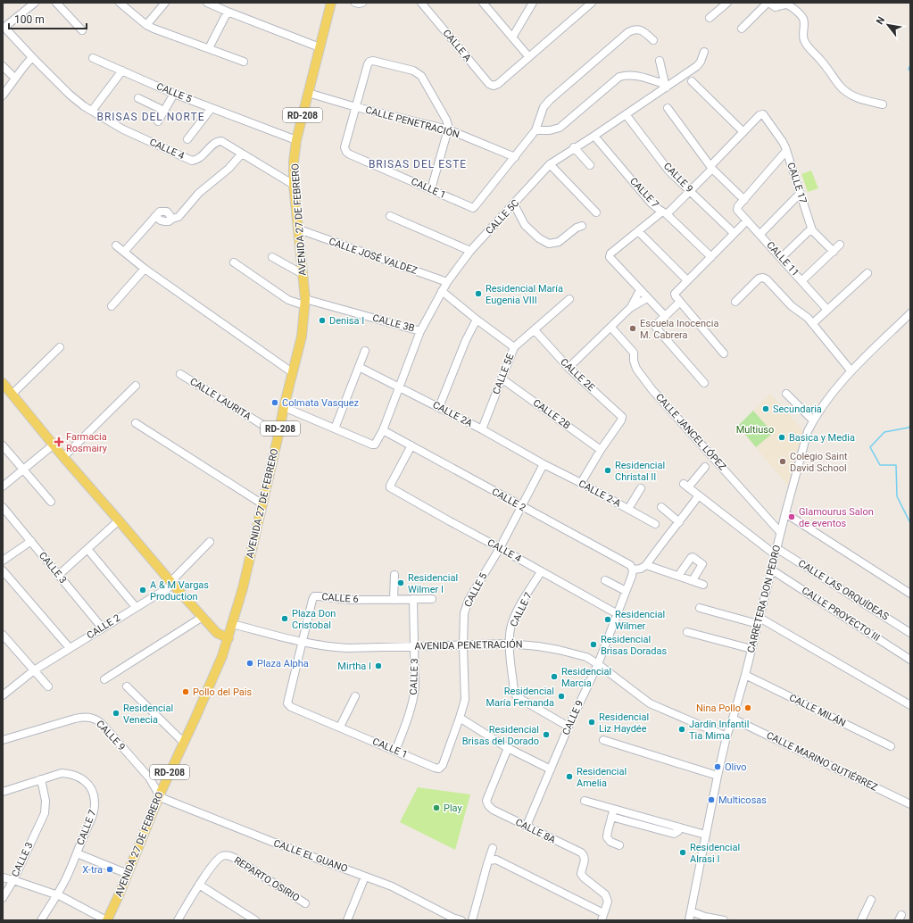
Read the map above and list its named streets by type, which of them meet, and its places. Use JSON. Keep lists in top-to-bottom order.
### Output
{
  "streets": {
    "main road": ["RD-208", "AVENIDA 27 DE FEBRERO"],
    "street": [
      "CALLE A",
      "CALLE 5",
      "CALLE PENETRACIÓN",
      "CALLE 4",
      "CALLE 9",
      "CALLE 17",
      "CALLE 1",
      "CALLE 7",
      "CALLE 5C",
      "CALLE JOSÉ VALDEZ",
      "CALLE 11",
      "CALLE 3B",
      "CALLE 5E",
      "CALLE 2E",
      "CALLE LAURITA",
      "CALLE 2A",
      "CALLE 2B",
      "CALLE JANCEL LÓPEZ",
      "CALLE 2-A",
      "CALLE 2",
      "CALLE 3",
      "CALLE LAS ORQUÍDEAS",
      "CALLE 6",
      "CARRETERA DON PEDRO",
      "CALLE PROYECTO III",
      "AVENIDA PENETRACIÓN",
      "CALLE MILÁN",
      "CALLE MARINO GUTIÉRREZ",
      "CALLE 8A",
      "CALLE EL GUANO",
      "REPARTO OSIRIO"
    ]
  },
  "crossings": [
    ["CALLE 5", "CALLE 4"],
    ["CALLE 5", "CALLE 1"],
    ["CALLE 5", "AVENIDA 27 DE FEBRERO"],
    ["CALLE 5", "CALLE 2A"],
    ["CALLE 5", "CALLE 2-A"],
    ["CALLE 5", "CALLE 2"],
    ["CALLE 5", "AVENIDA PENETRACIÓN"],
    ["CALLE PENETRACIÓN", "CALLE 1"],
    ["CALLE PENETRACIÓN", "AVENIDA 27 DE FEBRERO"],
    ["CALLE 4", "CALLE 9"],
    ["CALLE 4", "CALLE 7"],
    ["CALLE 4", "AVENIDA 27 DE FEBRERO"],
    ["CALLE 4", "CALLE 2"],
    ["CALLE 9", "CALLE 7"],
    ["CALLE 9", "AVENIDA 27 DE FEBRERO"],
    ["CALLE 9", "CALLE 2"],
    ["CALLE 9", "AVENIDA PENETRACIÓN"],
    ["CALLE 9", "CALLE 8A"],
    ["CALLE 9", "CALLE EL GUANO"],
    ["CALLE 1", "CALLE 3"],
    ["CALLE 1", "CALLE 6"],
    ["CALLE 7", "CALLE 3"],
    ["CALLE 7", "AVENIDA PENETRACIÓN"],
    ["CALLE 5C", "CALLE JOSÉ VALDEZ"],
    ["CALLE 5C", "CALLE 3B"],
    ["CALLE 5C", "CALLE 2A"],
    ["CALLE 5C", "CALLE 2"],
    ["AVENIDA 27 DE FEBRERO", "CALLE JOSÉ VALDEZ"],
    ["AVENIDA 27 DE FEBRERO", "CALLE 3B"],
    ["AVENIDA 27 DE FEBRERO", "CALLE LAURITA"],
    ["AVENIDA 27 DE FEBRERO", "AVENIDA PENETRACIÓN"],
    ["AVENIDA 27 DE FEBRERO", "CALLE EL GUANO"],
    ["CALLE 5E", "CALLE 2E"],
    ["CALLE 5E", "CALLE 2A"],
    ["CALLE 5E", "CALLE 2B"],
    ["CALLE 2E", "CALLE 2B"],
    ["CALLE 2A", "CALLE 2-A"],
    ["CALLE JANCEL LÓPEZ", "CARRETERA DON PEDRO"],
    ["CALLE 2", "CALLE 3"],
    ["CALLE 3", "CALLE 6"],
    ["CALLE 3", "AVENIDA PENETRACIÓN"],
    ["CALLE LAS ORQUÍDEAS", "CARRETERA DON PEDRO"],
    ["CALLE 6", "AVENIDA PENETRACIÓN"],
    ["CARRETERA DON PEDRO", "CALLE PROYECTO III"],
    ["CARRETERA DON PEDRO", "AVENIDA PENETRACIÓN"],
    ["CARRETERA DON PEDRO", "CALLE MILÁN"],
    ["CARRETERA DON PEDRO", "CALLE MARINO GUTIÉRREZ"]
  ],
  "districts": ["BRISAS DEL NORTE", "BRISAS DEL ESTE"],
  "parks": ["Multiuso"],
  "places": {
    "other": [
      "Residencial María Eugenia VIII",
      "Denisa I",
      "Escuela Inocencia M. Cabrera",
      "Colmata Vasquez",
      "Secundaria",
      "Basica y Media",
      "Colegio Saint David School",
      "Residencial Christal II",
      "Glamourus Salon de eventos",
      "Residencial Wilmer I",
      "A & M Vargas Production",
      "Plaza Don Cristobal",
      "Residencial Wilmer",
      "Residencial Brisas Doradas",
      "Plaza Alpha",
      "Mirtha I",
      "Residencial Marcia",
      "Pollo del Pais",
      "Residencial María Fernanda",
      "Nina Pollo",
      "Residencial Venecia",
      "Residencial Liz Haydée",
      "Jardín Infantil Tia Mima",
      "Residencial Brisas del Dorado",
      "Olivo",
      "Residencial Amelia",
      "Multicosas",
      "Play",
      "Residencial Alrasi I",
      "X-tra"
    ],
    "health": ["Farmacia Rosmairy"]
  },
  "scale_bar": "100 m",
  "north": "top left"
}
